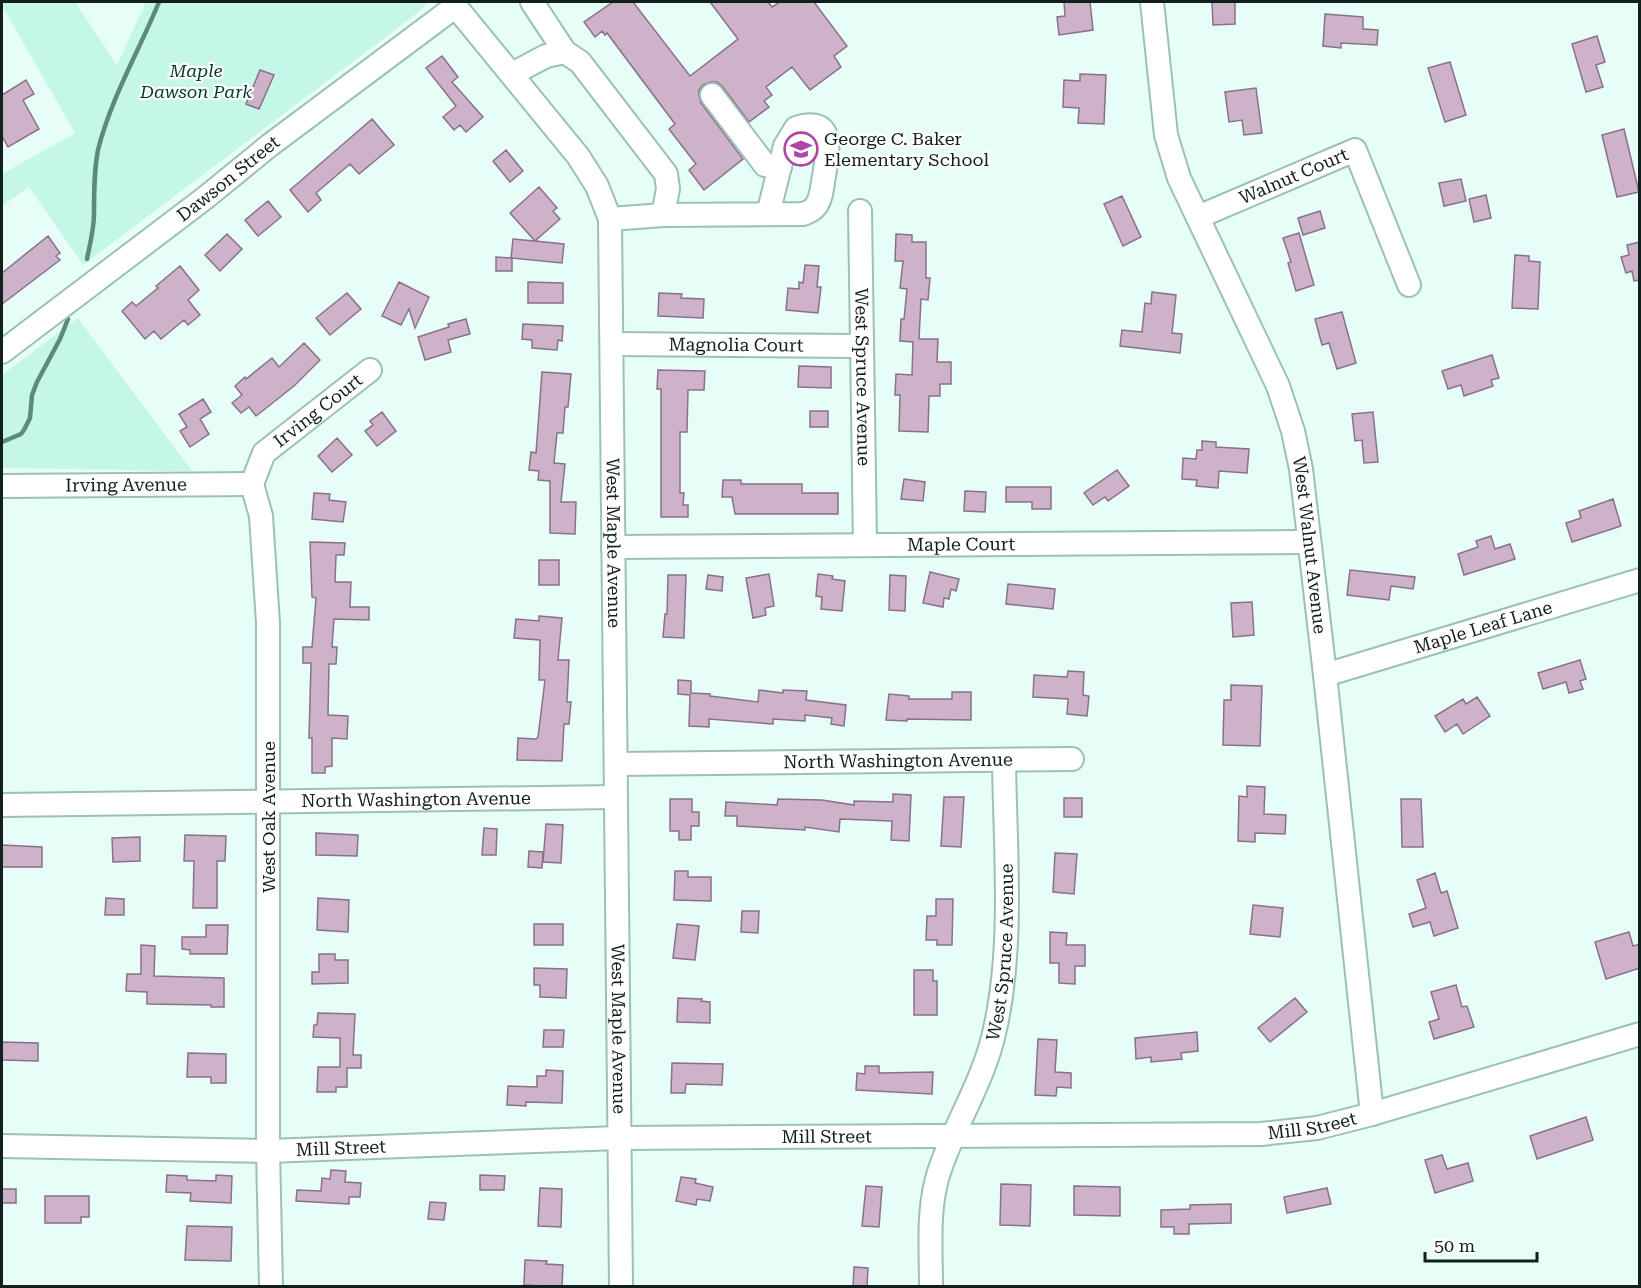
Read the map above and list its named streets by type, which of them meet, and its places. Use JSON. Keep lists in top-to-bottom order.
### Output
{
  "streets": {
    "street": [
      "Walnut Court",
      "Dawson Street",
      "Magnolia Court",
      "West Spruce Avenue",
      "Irving Court",
      "Irving Avenue",
      "West Maple Avenue",
      "Maple Court",
      "West Walnut Avenue",
      "Maple Leaf Lane",
      "North Washington Avenue",
      "West Oak Avenue",
      "Mill Street"
    ]
  },
  "crossings": [
    ["Walnut Court", "West Walnut Avenue"],
    ["Dawson Street", "West Maple Avenue"],
    ["Magnolia Court", "West Spruce Avenue"],
    ["Magnolia Court", "West Maple Avenue"],
    ["West Spruce Avenue", "Maple Court"],
    ["West Spruce Avenue", "North Washington Avenue"],
    ["West Spruce Avenue", "Mill Street"],
    ["Irving Court", "Irving Avenue"],
    ["Irving Court", "West Oak Avenue"],
    ["Irving Avenue", "West Oak Avenue"],
    ["West Maple Avenue", "Maple Court"],
    ["West Maple Avenue", "North Washington Avenue"],
    ["West Maple Avenue", "Mill Street"],
    ["Maple Court", "West Walnut Avenue"],
    ["West Walnut Avenue", "Maple Leaf Lane"],
    ["West Walnut Avenue", "Mill Street"],
    ["North Washington Avenue", "West Oak Avenue"],
    ["West Oak Avenue", "Mill Street"]
  ],
  "parks": ["Maple Dawson Park"],
  "places": {
    "school or university": ["George C. Baker Elementary School"]
  },
  "scale_bar": "50 m"
}
